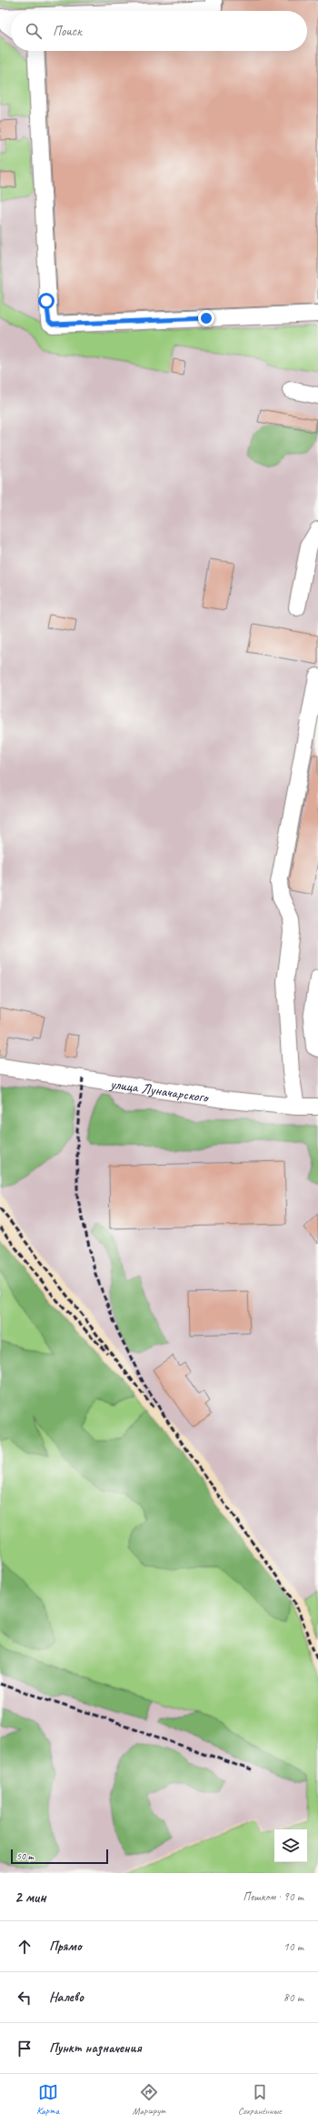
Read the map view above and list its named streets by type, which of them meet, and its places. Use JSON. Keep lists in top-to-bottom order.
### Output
{
  "streets": {
    "street": ["улица Луначарского"]
  },
  "scale_bar": "50 m",
  "page": {
    "search": "Поиск",
    "scale": "50 m",
    "heading": ["2 мин", "Пешком · 90 m"],
    "list": [
      ["Прямо", "10 m"],
      ["Налево", "80 m"],
      "Пункт назначения"
    ],
    "nav": ["Карта", "Маршрут", "Сохранённые"]
  }
}
